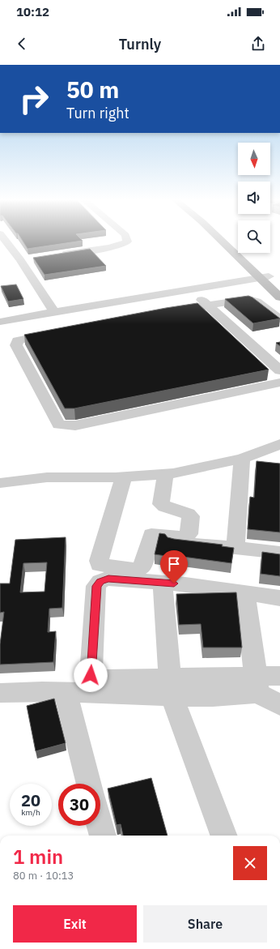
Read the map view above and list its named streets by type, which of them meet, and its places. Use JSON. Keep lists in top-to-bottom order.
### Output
{
  "north": "bottom",
  "page": {
    "status": "10:12",
    "header": "Turnly",
    "turn": ["50 m", "Turn right"],
    "speed": "20 km/h",
    "limit": "30",
    "heading": ["1 min", "80 m · 10:13"],
    "buttons": ["Exit", "Share"]
  }
}
